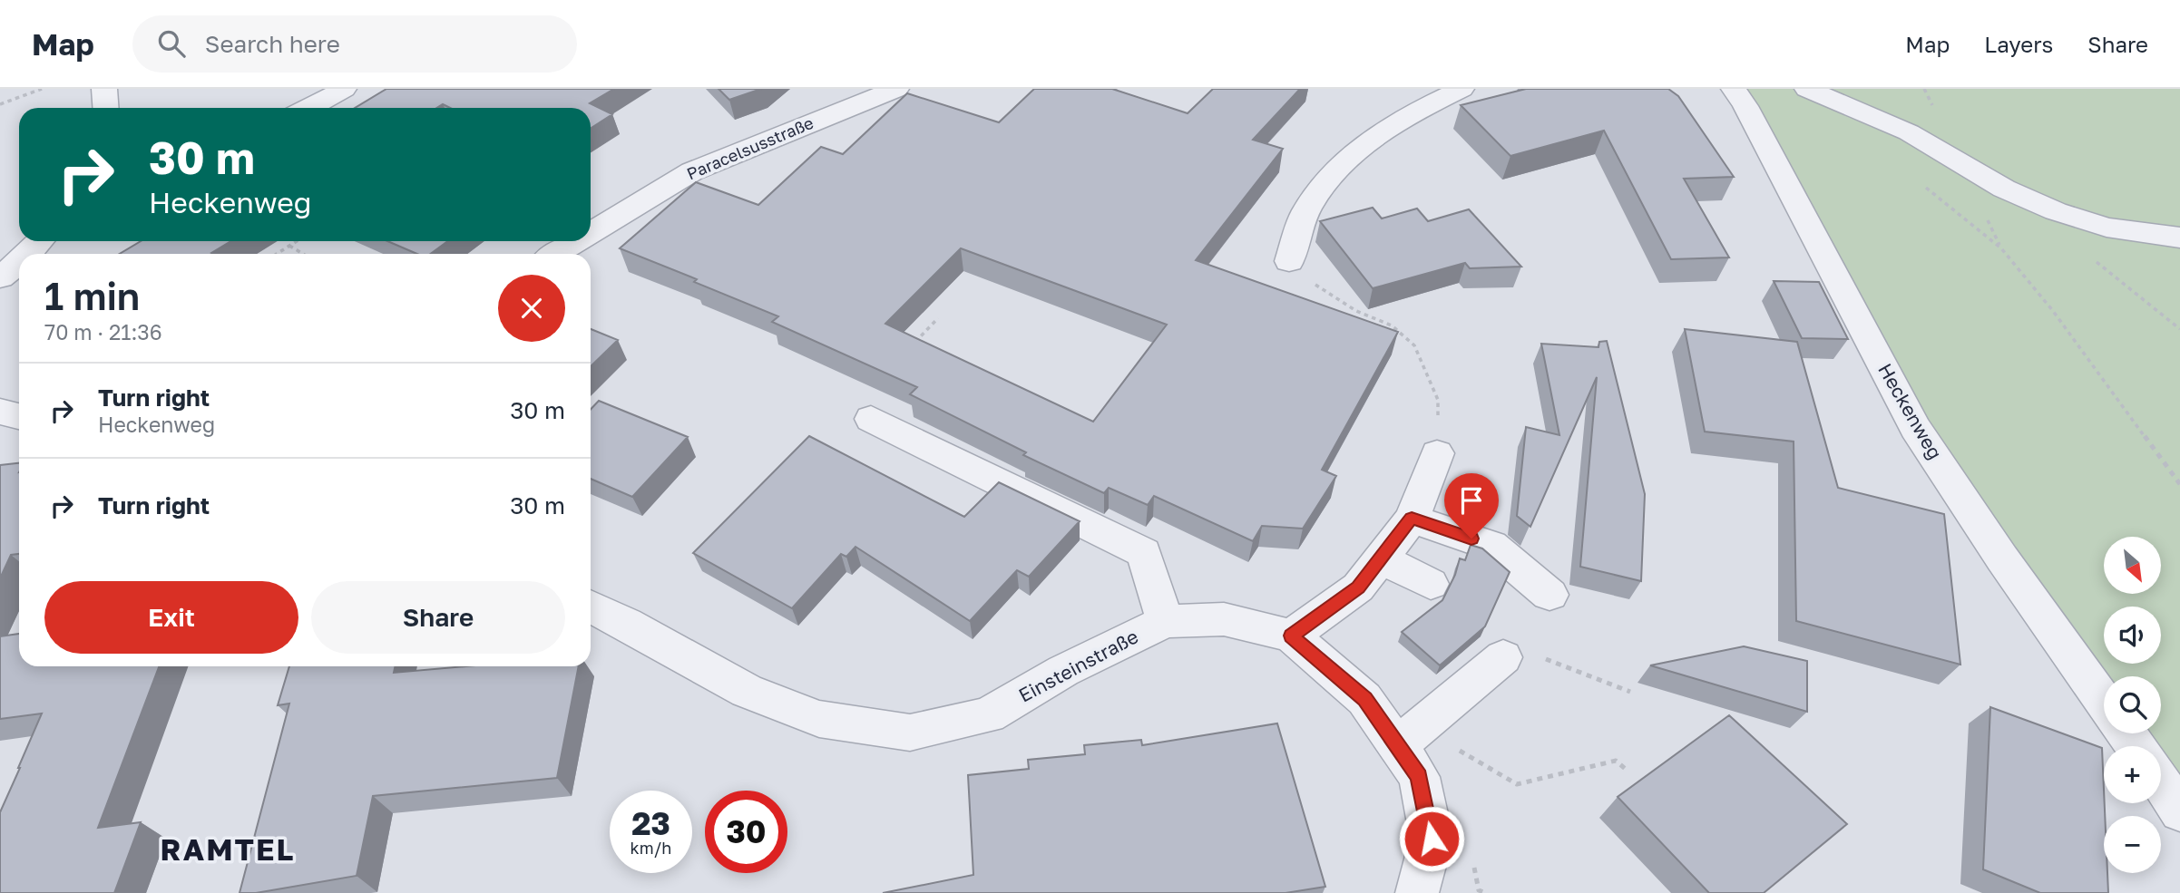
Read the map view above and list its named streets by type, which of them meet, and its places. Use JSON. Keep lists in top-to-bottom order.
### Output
{
  "streets": {
    "street": ["Paracelsusstraße", "Heckenweg", "Einsteinstraße"]
  },
  "districts": ["RAMTEL"],
  "north": "bottom right",
  "page": {
    "header": "Map",
    "search": "Search here",
    "nav": ["Map", "Layers", "Share"],
    "turn": ["30 m", "Heckenweg"],
    "heading": ["1 min", "70 m · 21:36"],
    "list": [
      {
        "name": "Turn right",
        "note": "Heckenweg",
        "value": "30 m"
      },
      {
        "name": "Turn right",
        "value": "30 m"
      }
    ],
    "map_buttons": ["+", "−"],
    "buttons": ["Exit", "Share"],
    "speed": "23 km/h",
    "limit": "30"
  }
}
